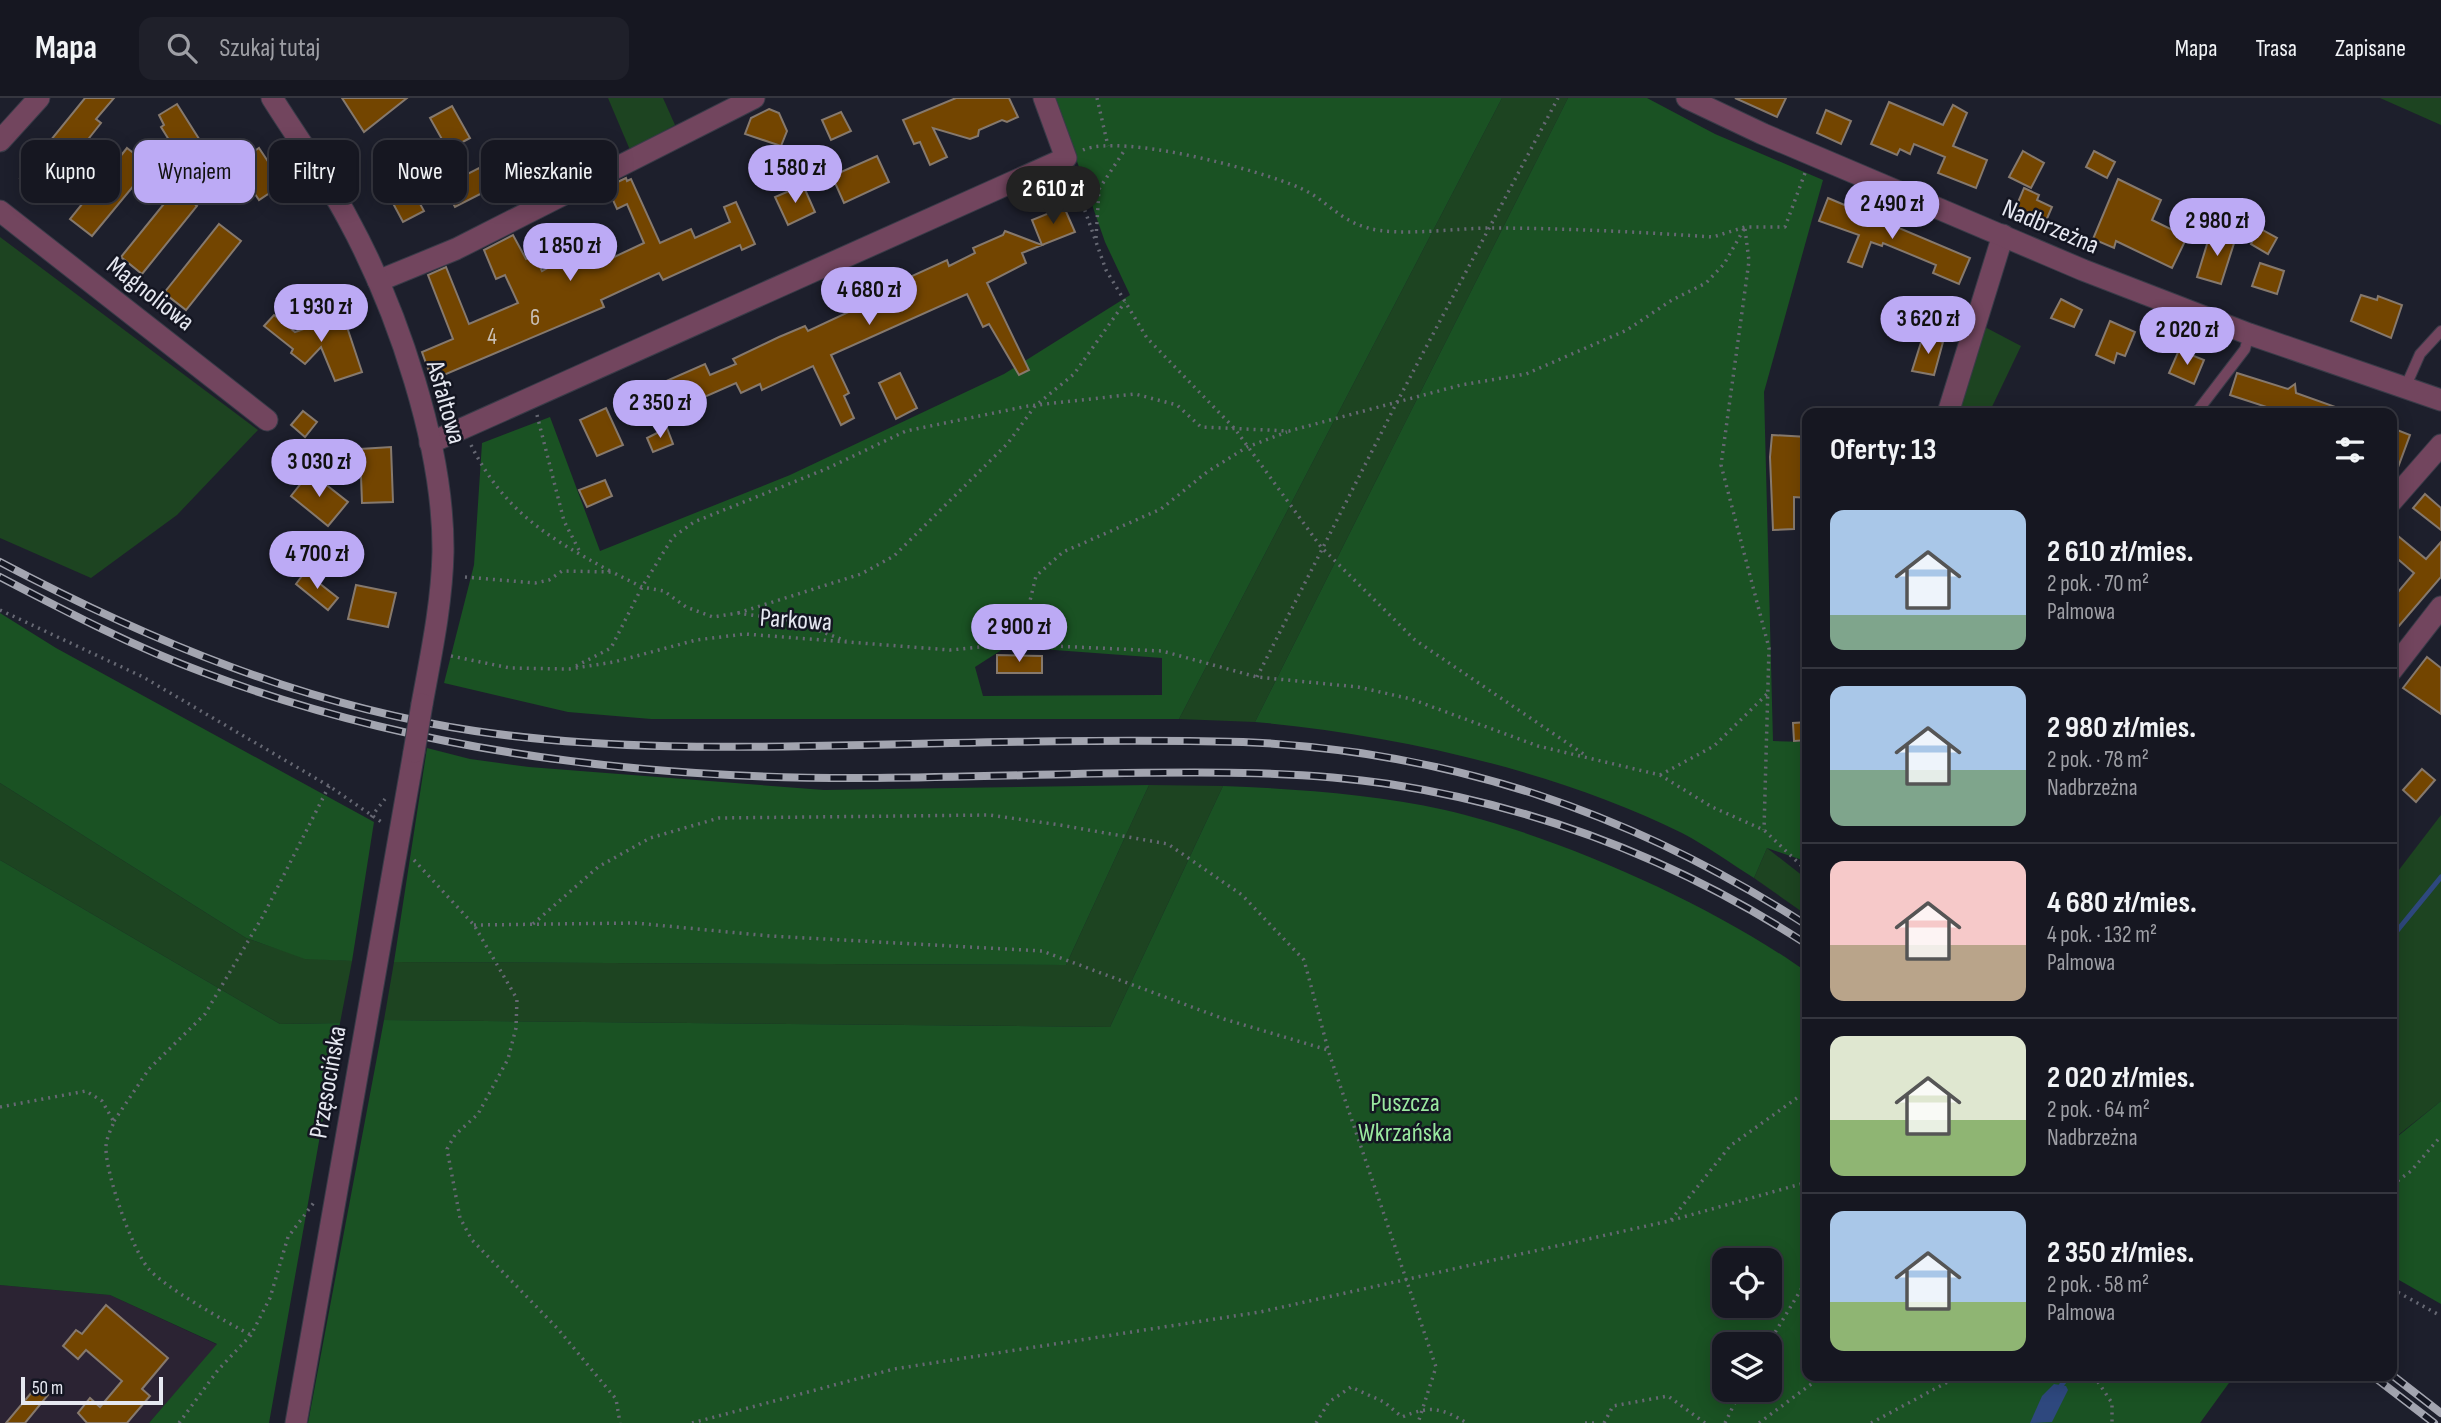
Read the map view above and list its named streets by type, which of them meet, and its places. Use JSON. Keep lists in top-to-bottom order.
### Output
{
  "streets": {
    "street": [
      "Nadbrzeżna",
      "Magnoliowa",
      "Asfaltowa",
      "Przęsocińska"
    ],
    "path": ["Parkowa"]
  },
  "crossings": [
    ["Asfaltowa", "Parkowa"],
    ["Asfaltowa", "Przęsocińska"]
  ],
  "parks": ["Puszcza Wkrzańska"],
  "house_numbers": ["6", "4"],
  "scale_bar": "50 m",
  "page": {
    "header": "Mapa",
    "search": "Szukaj tutaj",
    "nav": ["Mapa", "Trasa", "Zapisane"],
    "chip": [
      "Kupno",
      "Wynajem",
      "Filtry",
      "Nowe",
      "Mieszkanie"
    ],
    "price": [
      "1 580 zł",
      "2 610 zł",
      "2 490 zł",
      "2 980 zł",
      "1 850 zł",
      "4 680 zł",
      "1 930 zł",
      "3 620 zł",
      "2 020 zł",
      "2 350 zł",
      "3 030 zł",
      "4 700 zł",
      "2 900 zł"
    ],
    "heading": "Oferty: 13",
    "list": [
      {
        "name": "2 610 zł/mies.",
        "note": "2 pok. · 70 m² · Palmowa"
      },
      {
        "name": "2 980 zł/mies.",
        "note": "2 pok. · 78 m² · Nadbrzeżna"
      },
      {
        "name": "4 680 zł/mies.",
        "note": "4 pok. · 132 m² · Palmowa"
      },
      {
        "name": "2 020 zł/mies.",
        "note": "2 pok. · 64 m² · Nadbrzeżna"
      },
      {
        "name": "2 350 zł/mies.",
        "note": "2 pok. · 58 m² · Palmowa"
      }
    ],
    "scale": "50 m"
  }
}
